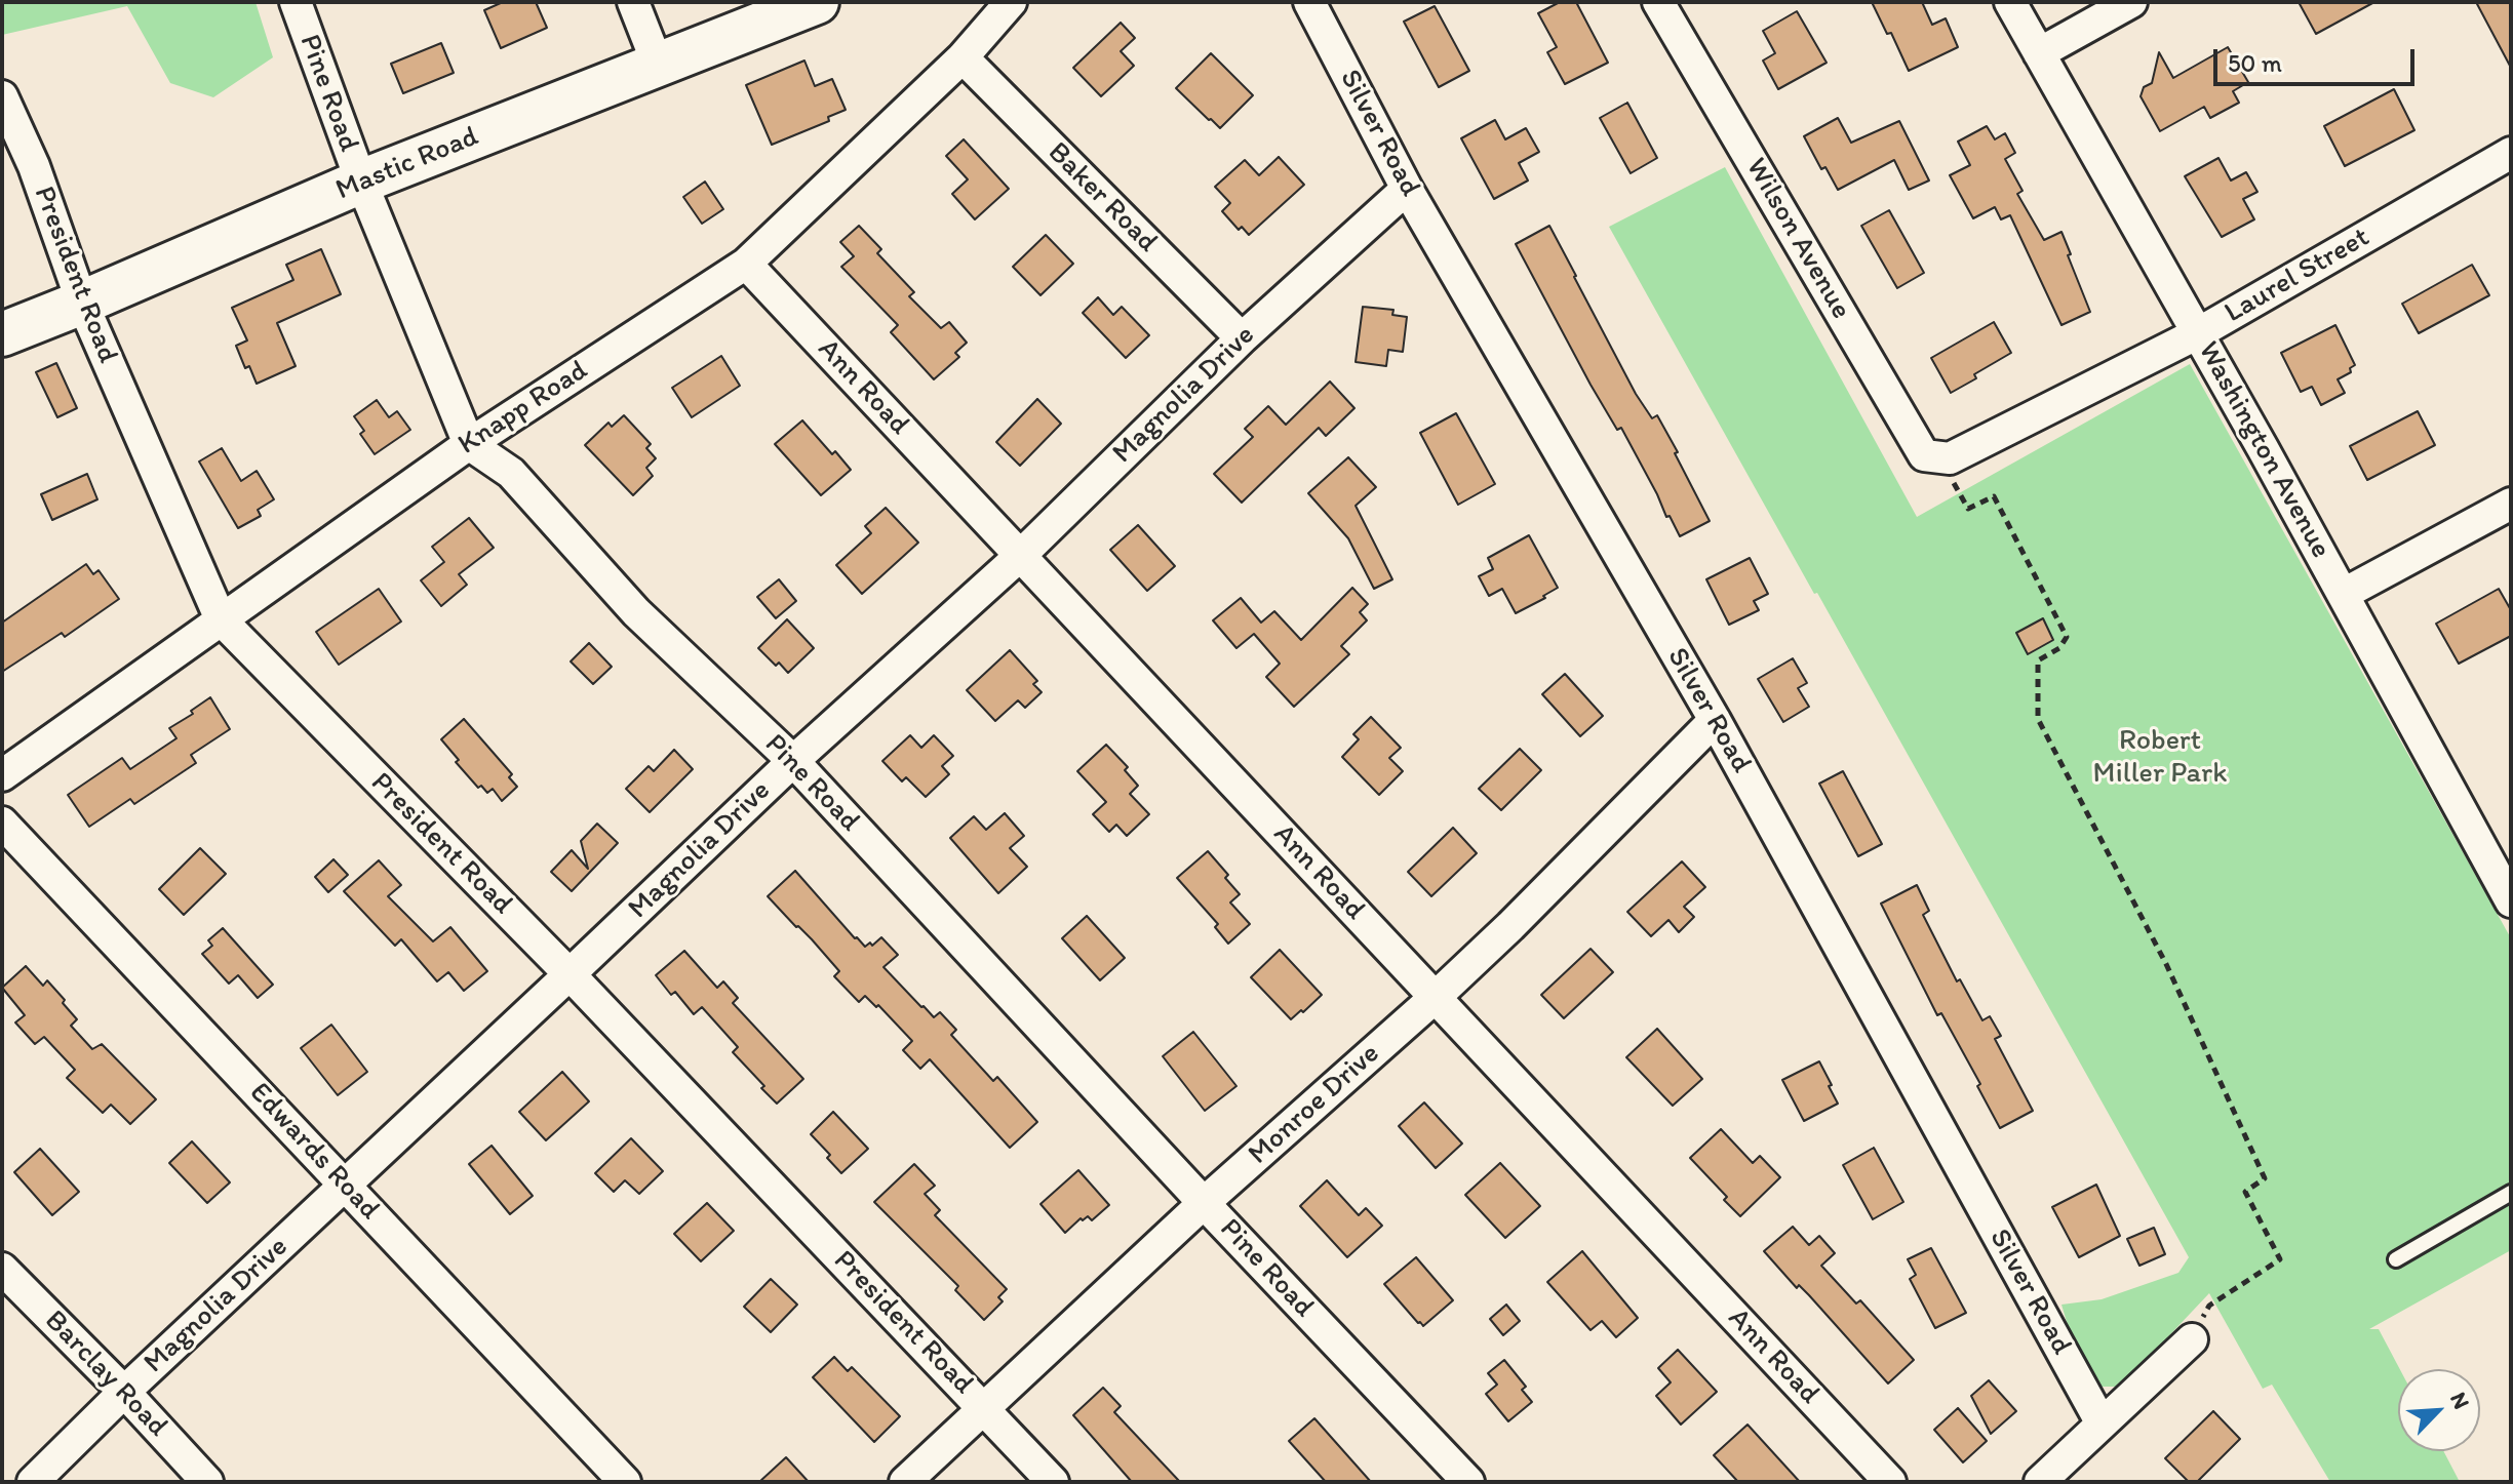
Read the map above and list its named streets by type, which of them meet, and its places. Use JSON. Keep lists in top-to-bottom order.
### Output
{
  "streets": {
    "main road": ["Mastic Road"],
    "street": [
      "Pine Road",
      "Silver Road",
      "Baker Road",
      "Wilson Avenue",
      "President Road",
      "Laurel Street",
      "Ann Road",
      "Magnolia Drive",
      "Knapp Road",
      "Washington Avenue",
      "Monroe Drive",
      "Edwards Road",
      "Barclay Road"
    ]
  },
  "crossings": [
    ["Pine Road", "Mastic Road"],
    ["Pine Road", "Magnolia Drive"],
    ["Pine Road", "Knapp Road"],
    ["Pine Road", "Monroe Drive"],
    ["Silver Road", "Magnolia Drive"],
    ["Silver Road", "Monroe Drive"],
    ["Mastic Road", "President Road"],
    ["Baker Road", "Magnolia Drive"],
    ["Baker Road", "Knapp Road"],
    ["Wilson Avenue", "Laurel Street"],
    ["President Road", "Magnolia Drive"],
    ["President Road", "Knapp Road"],
    ["President Road", "Monroe Drive"],
    ["Laurel Street", "Washington Avenue"],
    ["Ann Road", "Magnolia Drive"],
    ["Ann Road", "Knapp Road"],
    ["Ann Road", "Monroe Drive"],
    ["Magnolia Drive", "Edwards Road"],
    ["Magnolia Drive", "Barclay Road"]
  ],
  "parks": ["Robert Miller Park"],
  "scale_bar": "50 m",
  "north": "top right"
}
